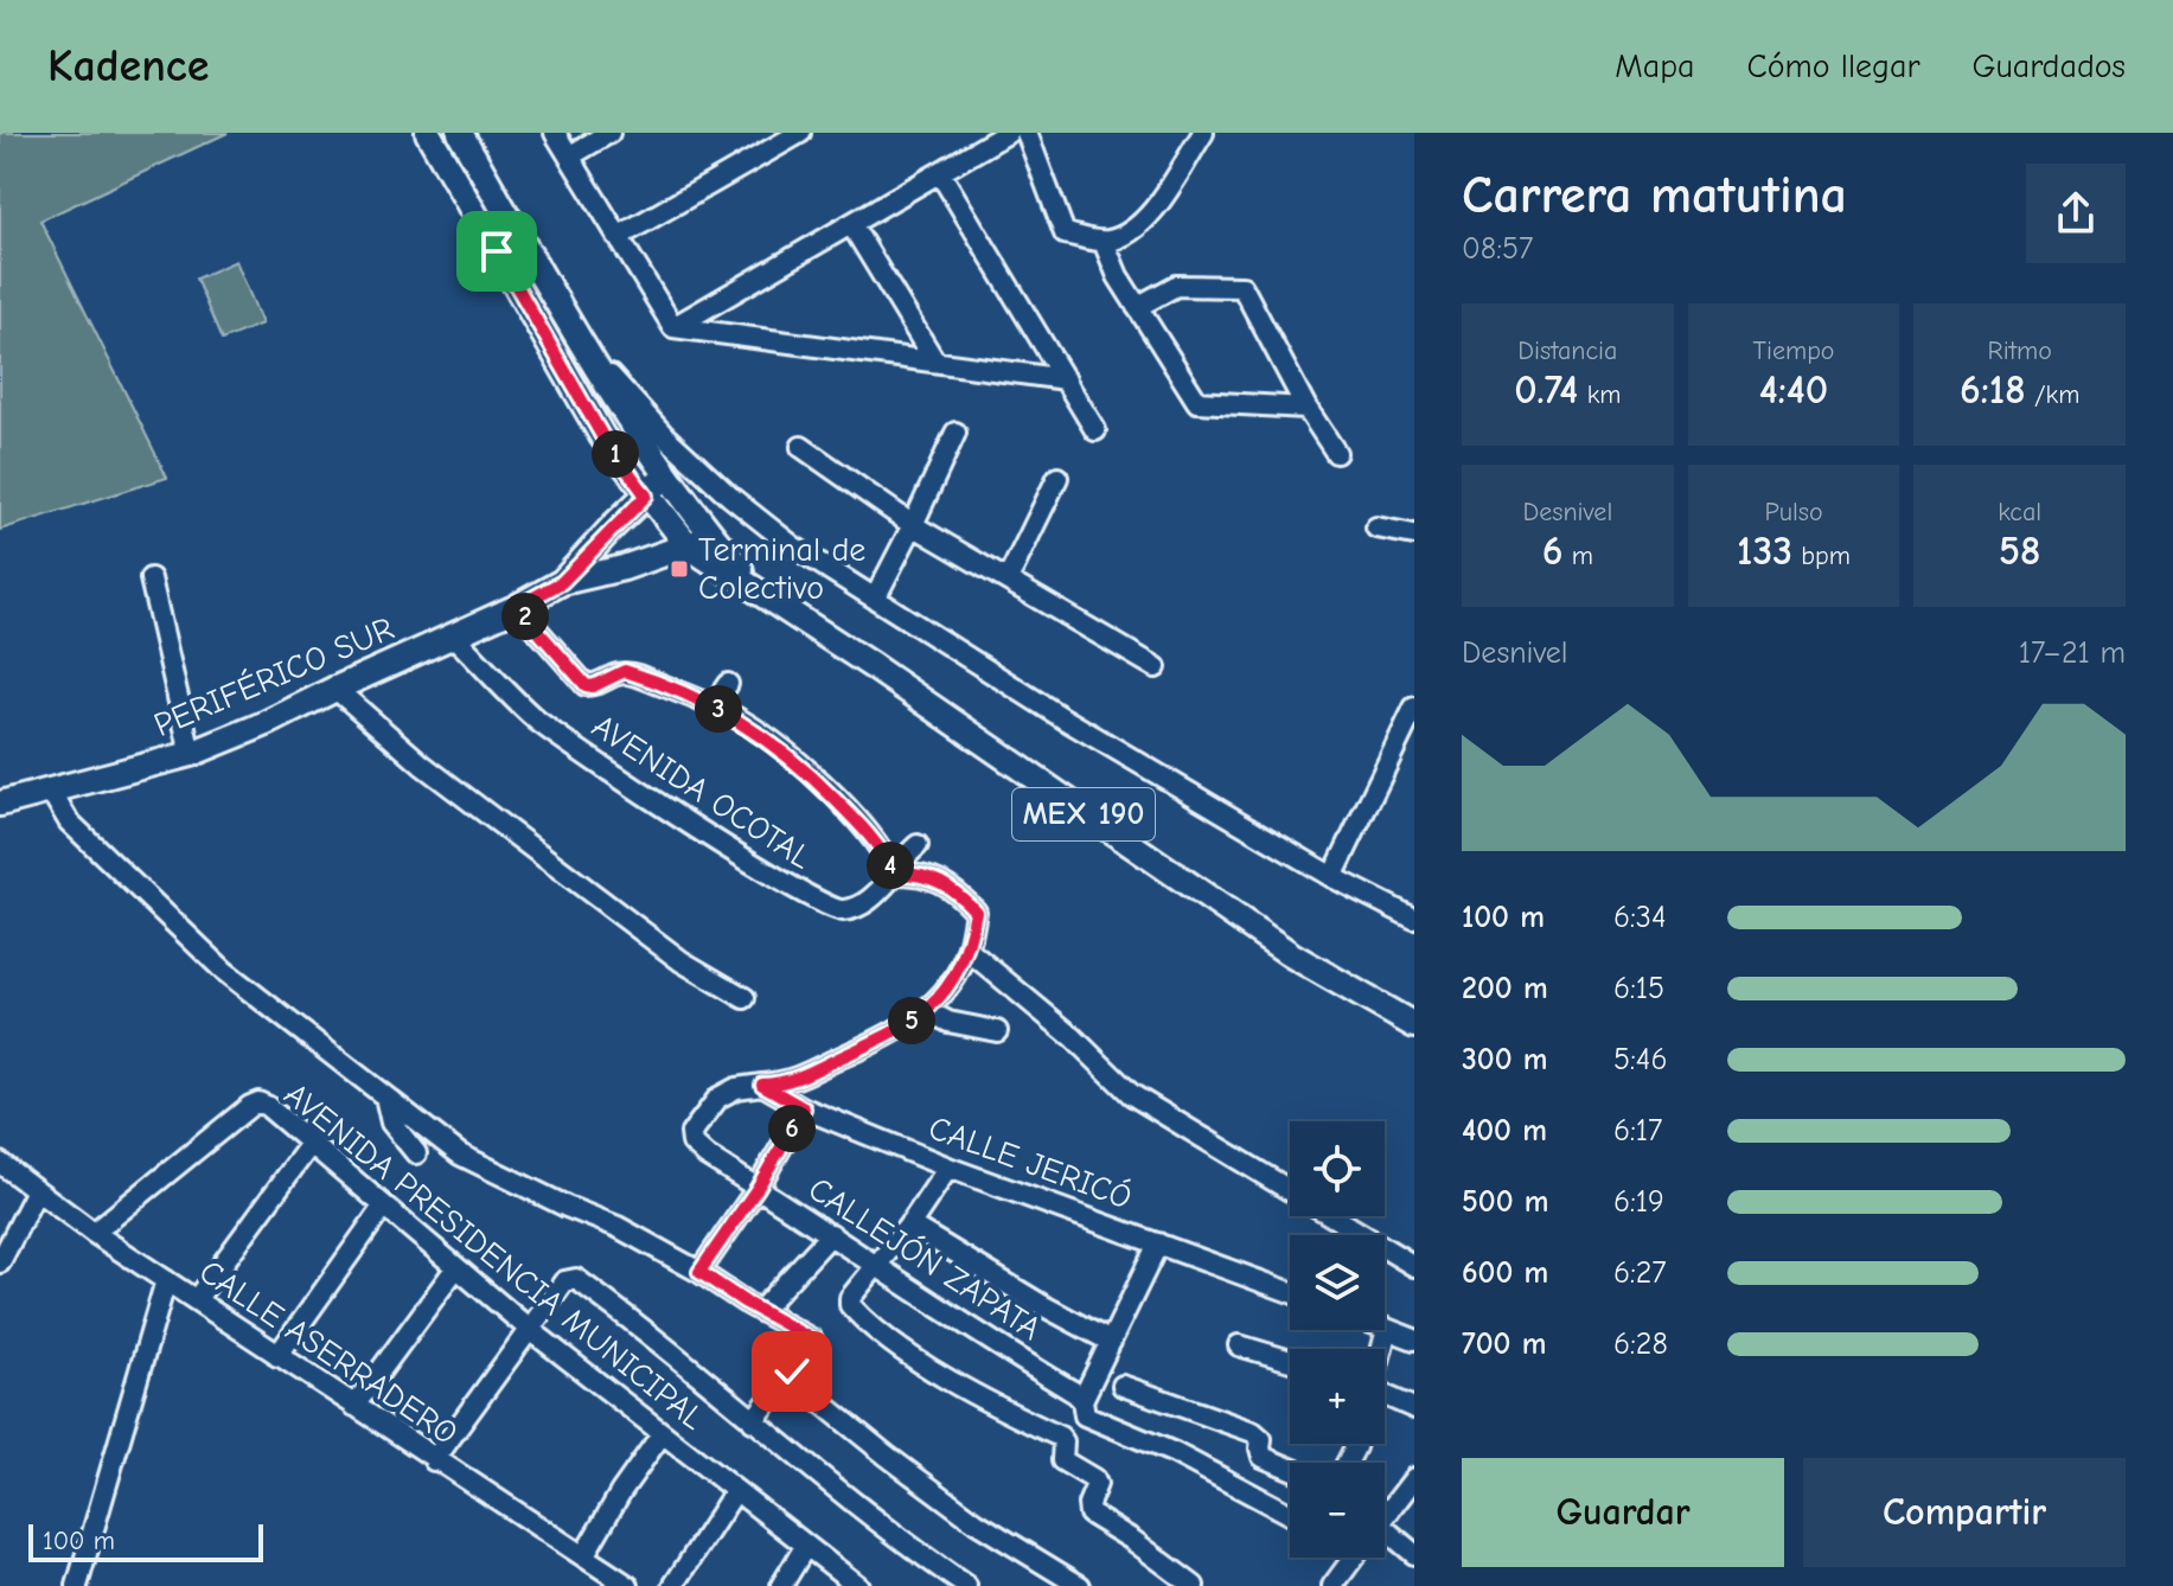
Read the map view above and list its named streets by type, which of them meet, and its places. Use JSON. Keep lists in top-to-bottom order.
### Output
{
  "streets": {
    "main road": ["PERIFÉRICO SUR", "MEX 190"],
    "street": [
      "AVENIDA OCOTAL",
      "CALLE JERICÓ",
      "AVENIDA PRESIDENCIA MUNICIPAL",
      "CALLEJÓN ZAPATA",
      "CALLE ASERRADERO"
    ]
  },
  "crossings": [
    ["PERIFÉRICO SUR", "AVENIDA OCOTAL"],
    ["PERIFÉRICO SUR", "MEX 190"],
    ["CALLE JERICÓ", "CALLEJÓN ZAPATA"],
    ["AVENIDA PRESIDENCIA MUNICIPAL", "CALLE ASERRADERO"]
  ],
  "places": {
    "transit": ["Terminal de Colectivo"]
  },
  "scale_bar": "100 m",
  "page": {
    "header": "Kadence",
    "nav": ["Mapa", "Cómo llegar", "Guardados"],
    "heading": ["Carrera matutina", "08:57"],
    "stats": [
      ["Distancia", "0.74 km"],
      ["Tiempo", "4:40"],
      ["Ritmo", "6:18 /km"],
      ["Desnivel", "6 m"],
      ["Pulso", "133 bpm"],
      ["kcal", "58"]
    ],
    "pins": [
      "1",
      "2",
      "3",
      "4",
      "5",
      "6"
    ],
    "chart": ["Desnivel", "17–21 m"],
    "list": [
      {
        "name": "100 m",
        "note": "6:34"
      },
      {
        "name": "200 m",
        "note": "6:15"
      },
      {
        "name": "300 m",
        "note": "5:46"
      },
      {
        "name": "400 m",
        "note": "6:17"
      },
      {
        "name": "500 m",
        "note": "6:19"
      },
      {
        "name": "600 m",
        "note": "6:27"
      },
      {
        "name": "700 m",
        "note": "6:28"
      }
    ],
    "map_buttons": ["+", "−"],
    "buttons": ["Guardar", "Compartir"],
    "scale": "100 m"
  }
}
